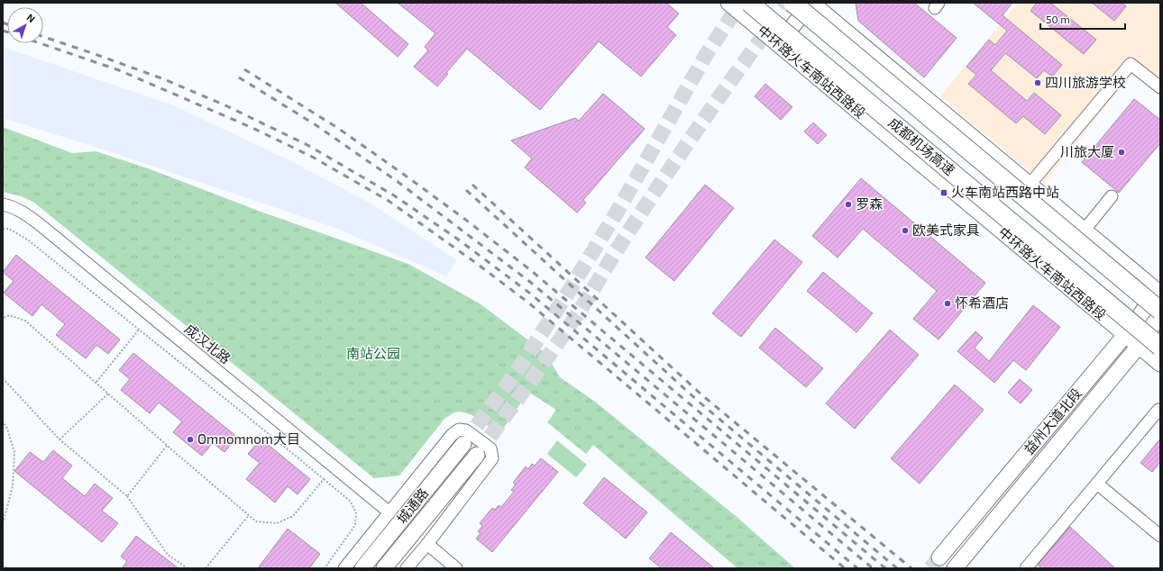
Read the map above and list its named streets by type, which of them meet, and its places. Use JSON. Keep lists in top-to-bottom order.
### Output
{
  "streets": {
    "highway": ["成都机场高速"],
    "main road": ["中环路火车南站西路段", "益州大道北段", "城通路"],
    "street": ["成汉北路"]
  },
  "crossings": [
    ["中环路火车南站西路段", "益州大道北段"]
  ],
  "parks": ["南站公园"],
  "places": {
    "other": [
      "四川旅游学校",
      "川旅大厦",
      "罗森",
      "欧美式家具",
      "怀希酒店",
      "Omnomnom大目"
    ],
    "transit": ["火车南站西路中站"]
  },
  "scale_bar": "50 m",
  "north": "top right"
}
